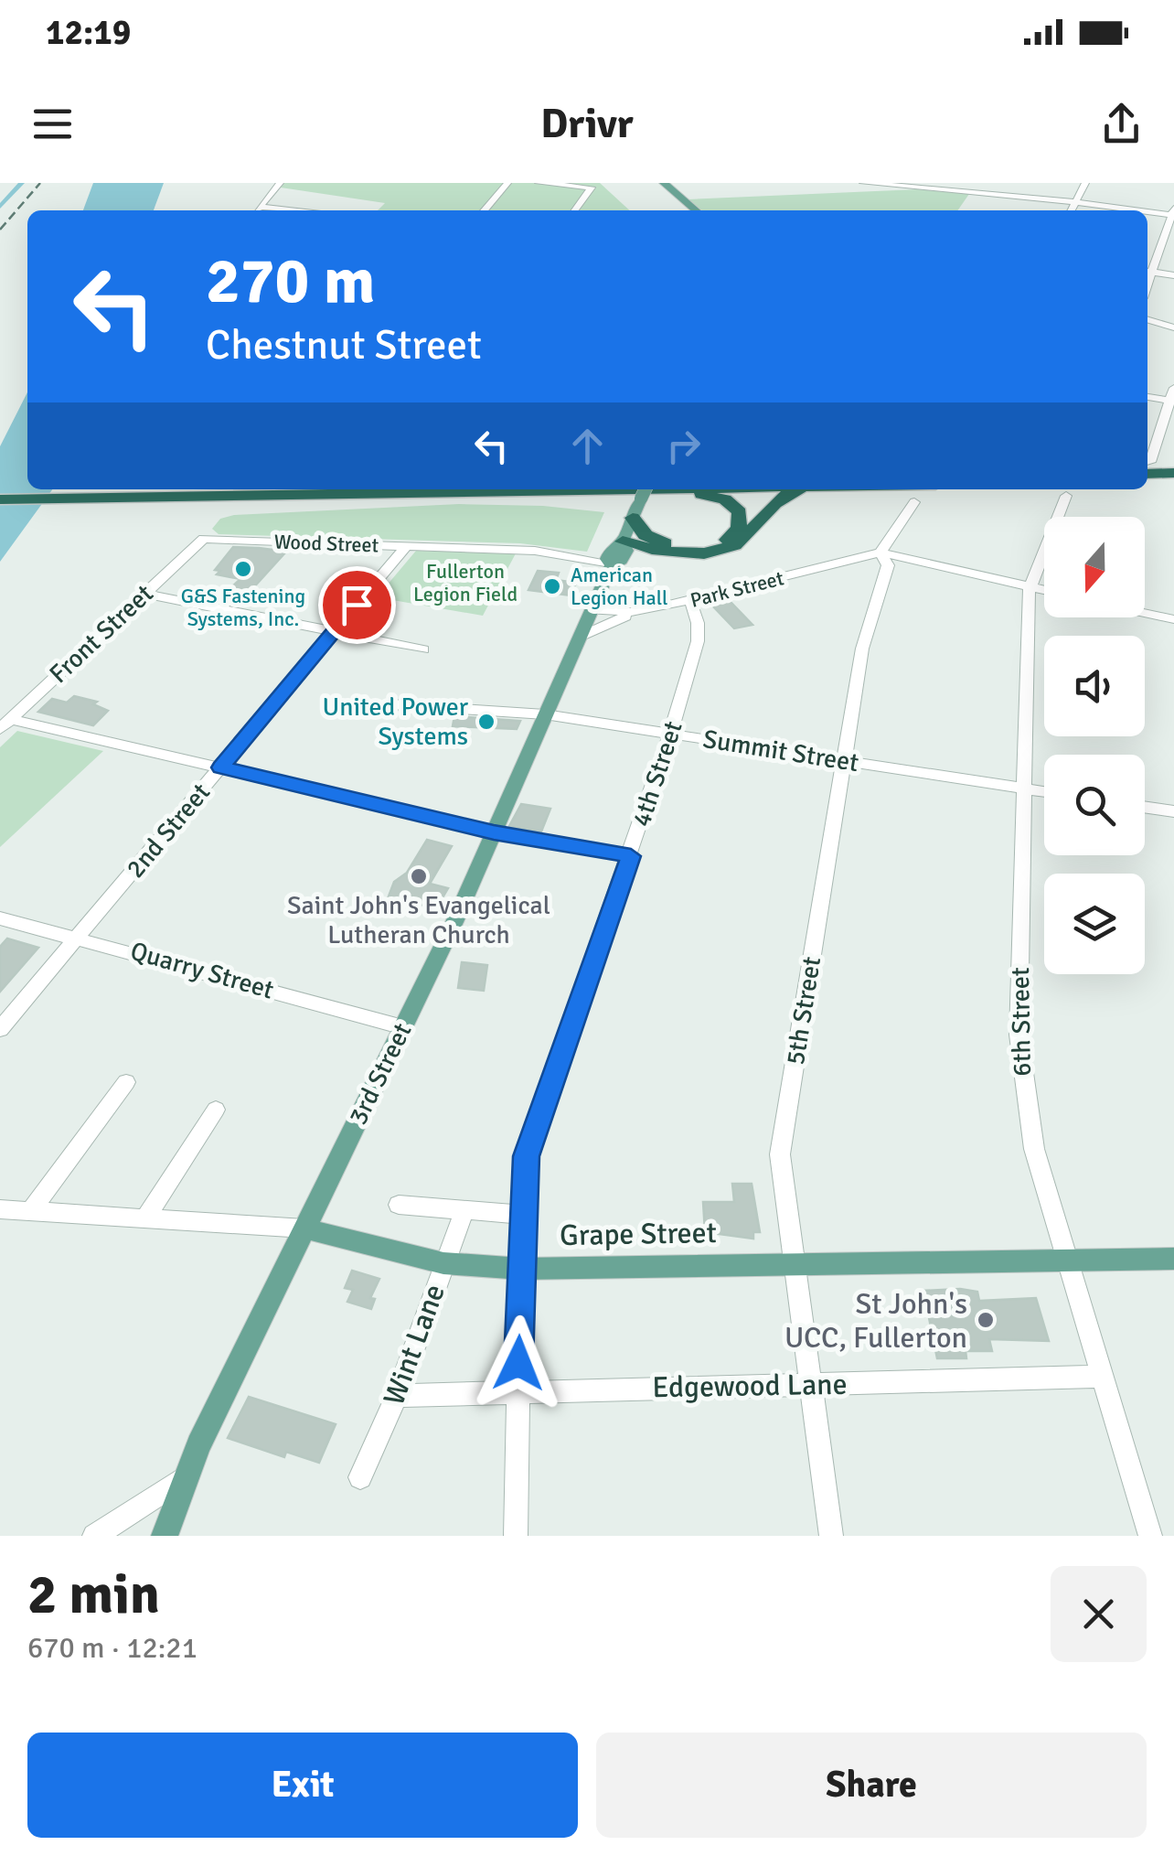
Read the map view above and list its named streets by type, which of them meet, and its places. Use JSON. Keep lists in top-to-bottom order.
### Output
{
  "streets": {
    "main road": ["3rd Street", "Grape Street"],
    "street": [
      "Wood Street",
      "Park Street",
      "Front Street",
      "Summit Street",
      "4th Street",
      "2nd Street",
      "Quarry Street",
      "5th Street",
      "6th Street",
      "Wint Lane",
      "Edgewood Lane"
    ]
  },
  "crossings": [
    ["Wood Street", "Front Street"],
    ["Wood Street", "2nd Street"],
    ["Wood Street", "3rd Street"],
    ["Park Street", "4th Street"],
    ["Park Street", "5th Street"],
    ["Park Street", "3rd Street"],
    ["Summit Street", "4th Street"],
    ["Summit Street", "5th Street"],
    ["Summit Street", "6th Street"],
    ["Summit Street", "3rd Street"],
    ["4th Street", "Grape Street"],
    ["4th Street", "Edgewood Lane"],
    ["2nd Street", "Quarry Street"],
    ["Quarry Street", "3rd Street"],
    ["5th Street", "Grape Street"],
    ["5th Street", "Edgewood Lane"],
    ["6th Street", "Grape Street"],
    ["6th Street", "Edgewood Lane"],
    ["3rd Street", "Grape Street"],
    ["Grape Street", "Wint Lane"],
    ["Wint Lane", "Edgewood Lane"]
  ],
  "parks": ["Fullerton Legion Field"],
  "places": [
    "G&S Fastening Systems, Inc.",
    "American Legion Hall",
    "United Power Systems",
    "Saint John's Evangelical Lutheran Church",
    "St John's UCC, Fullerton"
  ],
  "north": "bottom",
  "page": {
    "status": "12:19",
    "header": "Drivr",
    "turn": ["270 m", "Chestnut Street"],
    "heading": ["2 min", "670 m · 12:21"],
    "buttons": ["Exit", "Share"]
  }
}
